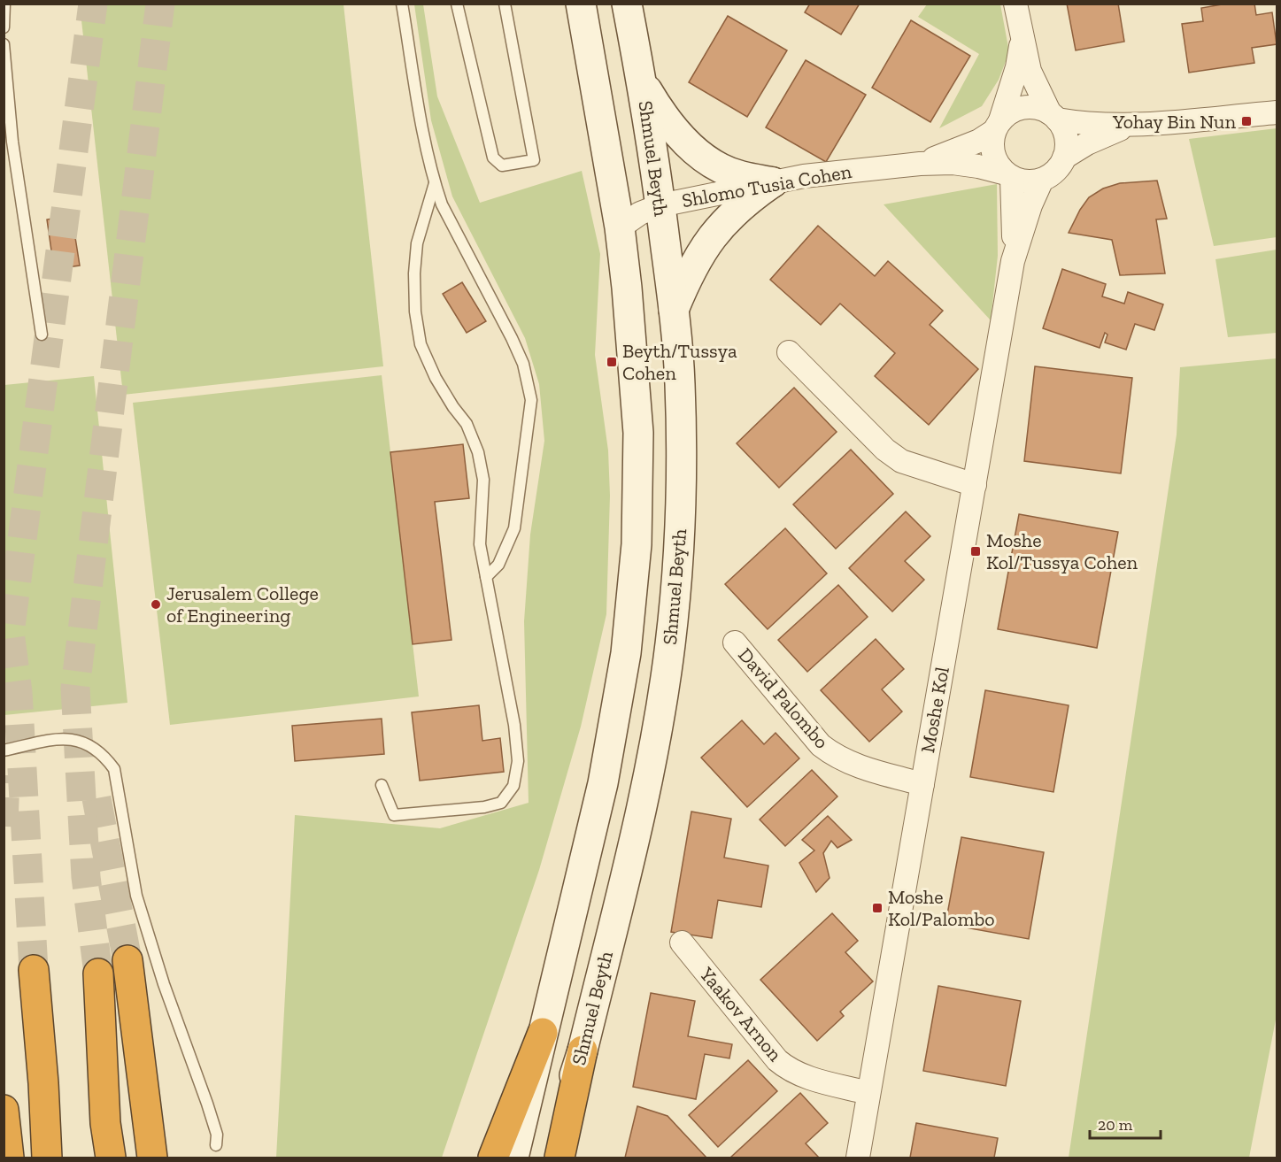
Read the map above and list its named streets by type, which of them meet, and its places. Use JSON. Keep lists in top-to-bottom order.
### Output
{
  "streets": {
    "street": [
      "Shmuel Beyth",
      "Shlomo Tusia Cohen",
      "David Palombo",
      "Moshe Kol",
      "Yaakov Arnon"
    ]
  },
  "crossings": [
    ["Shmuel Beyth", "Shlomo Tusia Cohen"],
    ["Shlomo Tusia Cohen", "Moshe Kol"],
    ["David Palombo", "Moshe Kol"],
    ["Moshe Kol", "Yaakov Arnon"]
  ],
  "places": {
    "transit": [
      "Yohay Bin Nun",
      "Beyth/Tussya Cohen",
      "Moshe Kol/Tussya Cohen",
      "Moshe Kol/Palombo"
    ],
    "other": ["Jerusalem College of Engineering"]
  },
  "scale_bar": "20 m"
}
